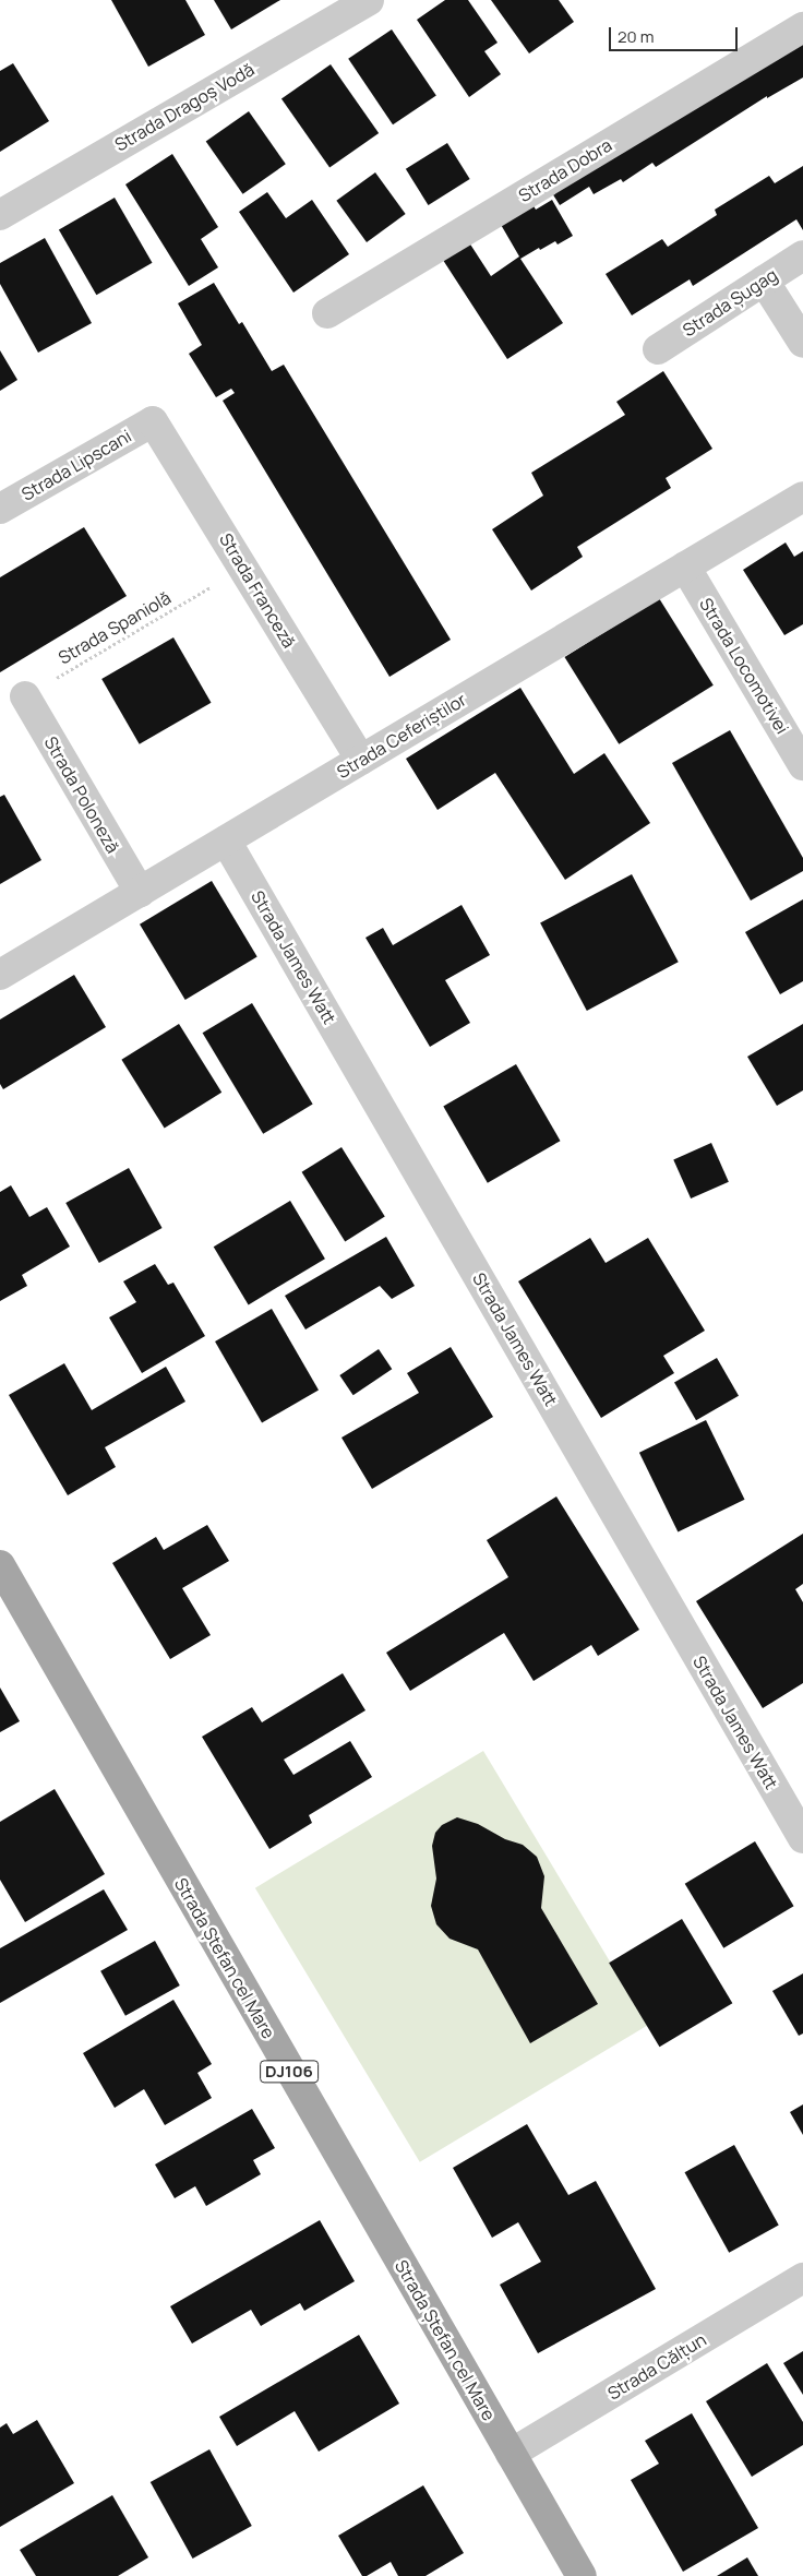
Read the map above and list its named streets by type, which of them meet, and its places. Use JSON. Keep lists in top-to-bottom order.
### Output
{
  "streets": {
    "main road": ["Strada Ștefan cel Mare", "DJ106"],
    "street": [
      "Strada Dragoș Vodă",
      "Strada Dobra",
      "Strada Șugag",
      "Strada Lipscani",
      "Strada Franceză",
      "Strada Locomotivei",
      "Strada Ceferiștilor",
      "Strada Poloneză",
      "Strada James Watt",
      "Strada Călțun"
    ],
    "path": ["Strada Spaniolă"]
  },
  "crossings": [
    ["Strada Lipscani", "Strada Franceză"],
    ["Strada Franceză", "Strada Spaniolă"],
    ["Strada Franceză", "Strada Ceferiștilor"],
    ["Strada Spaniolă", "Strada Poloneză"],
    ["Strada Locomotivei", "Strada Ceferiștilor"],
    ["Strada Ceferiștilor", "Strada Poloneză"],
    ["Strada Ceferiștilor", "Strada James Watt"],
    ["Strada Ștefan cel Mare", "Strada Călțun"]
  ],
  "scale_bar": "20 m"
}
